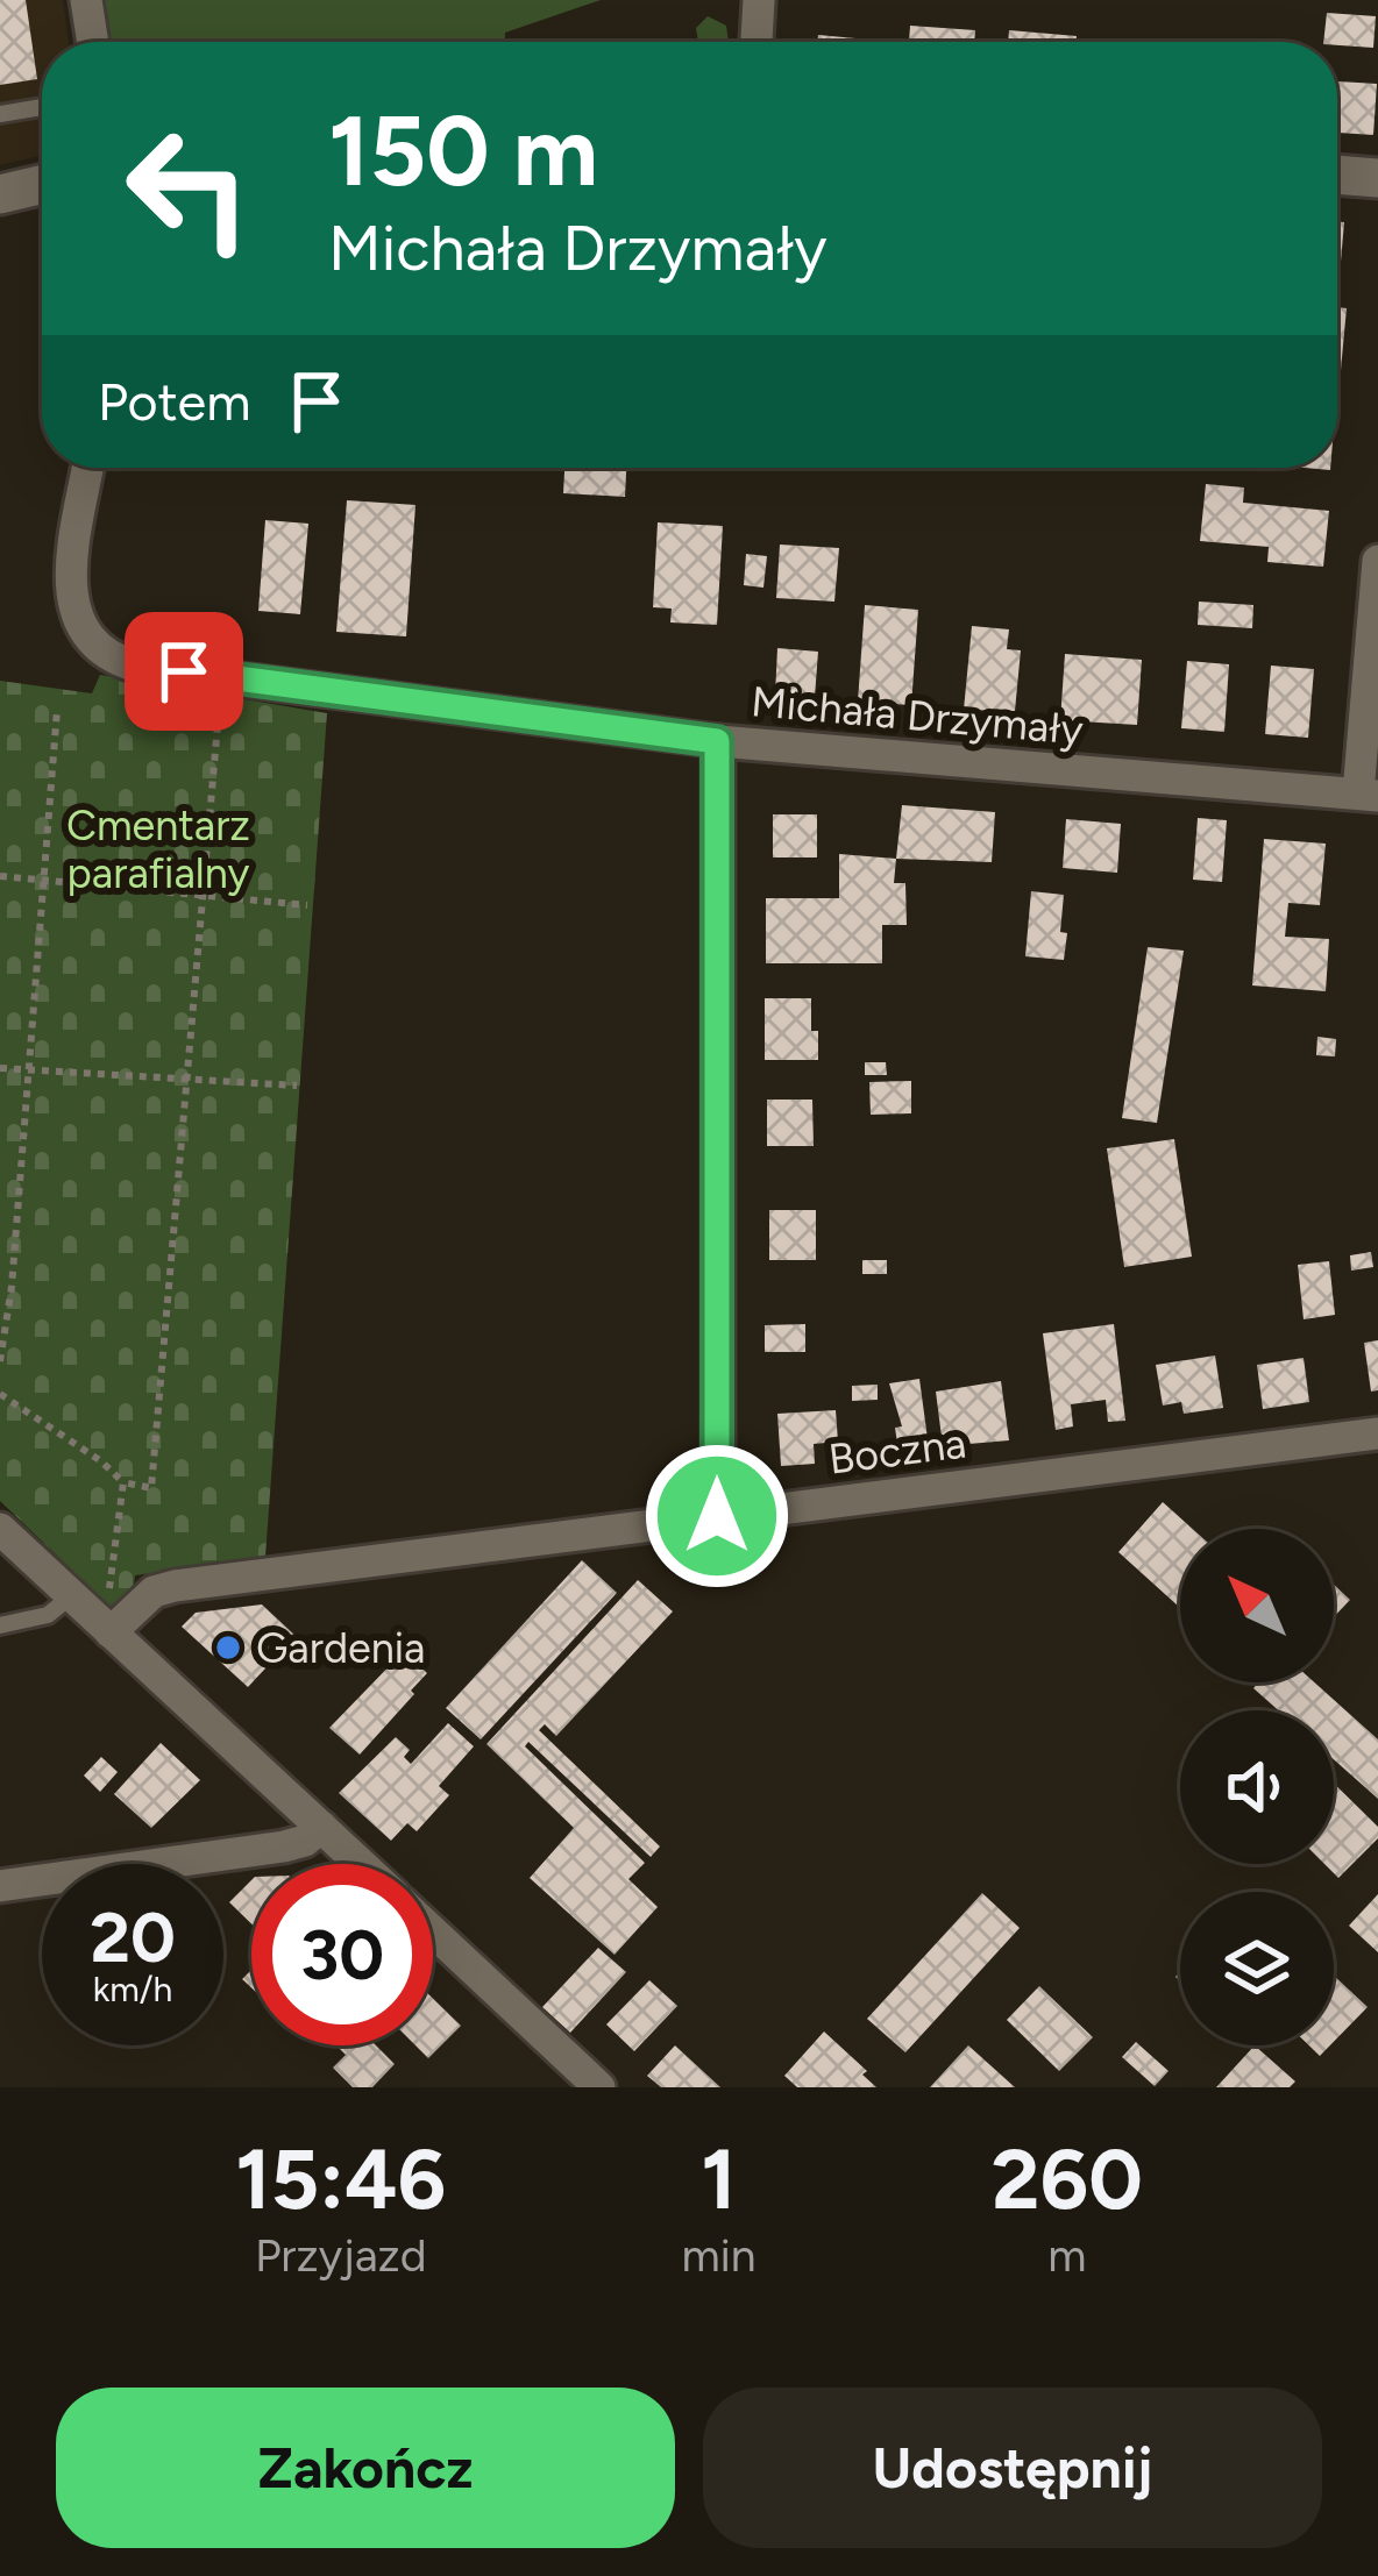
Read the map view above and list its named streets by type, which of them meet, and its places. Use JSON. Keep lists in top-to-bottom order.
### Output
{
  "streets": {
    "street": ["Michała Drzymały", "Boczna"]
  },
  "parks": ["Cmentarz parafialny"],
  "places": ["Gardenia"],
  "north": "top left",
  "page": {
    "turn": ["150 m", "Michała Drzymały"],
    "then": "Potem",
    "speed": "20 km/h",
    "limit": "30",
    "eta": [
      "15:46",
      "Przyjazd",
      "1",
      "min",
      "260",
      "m"
    ],
    "buttons": ["Zakończ", "Udostępnij"]
  }
}
